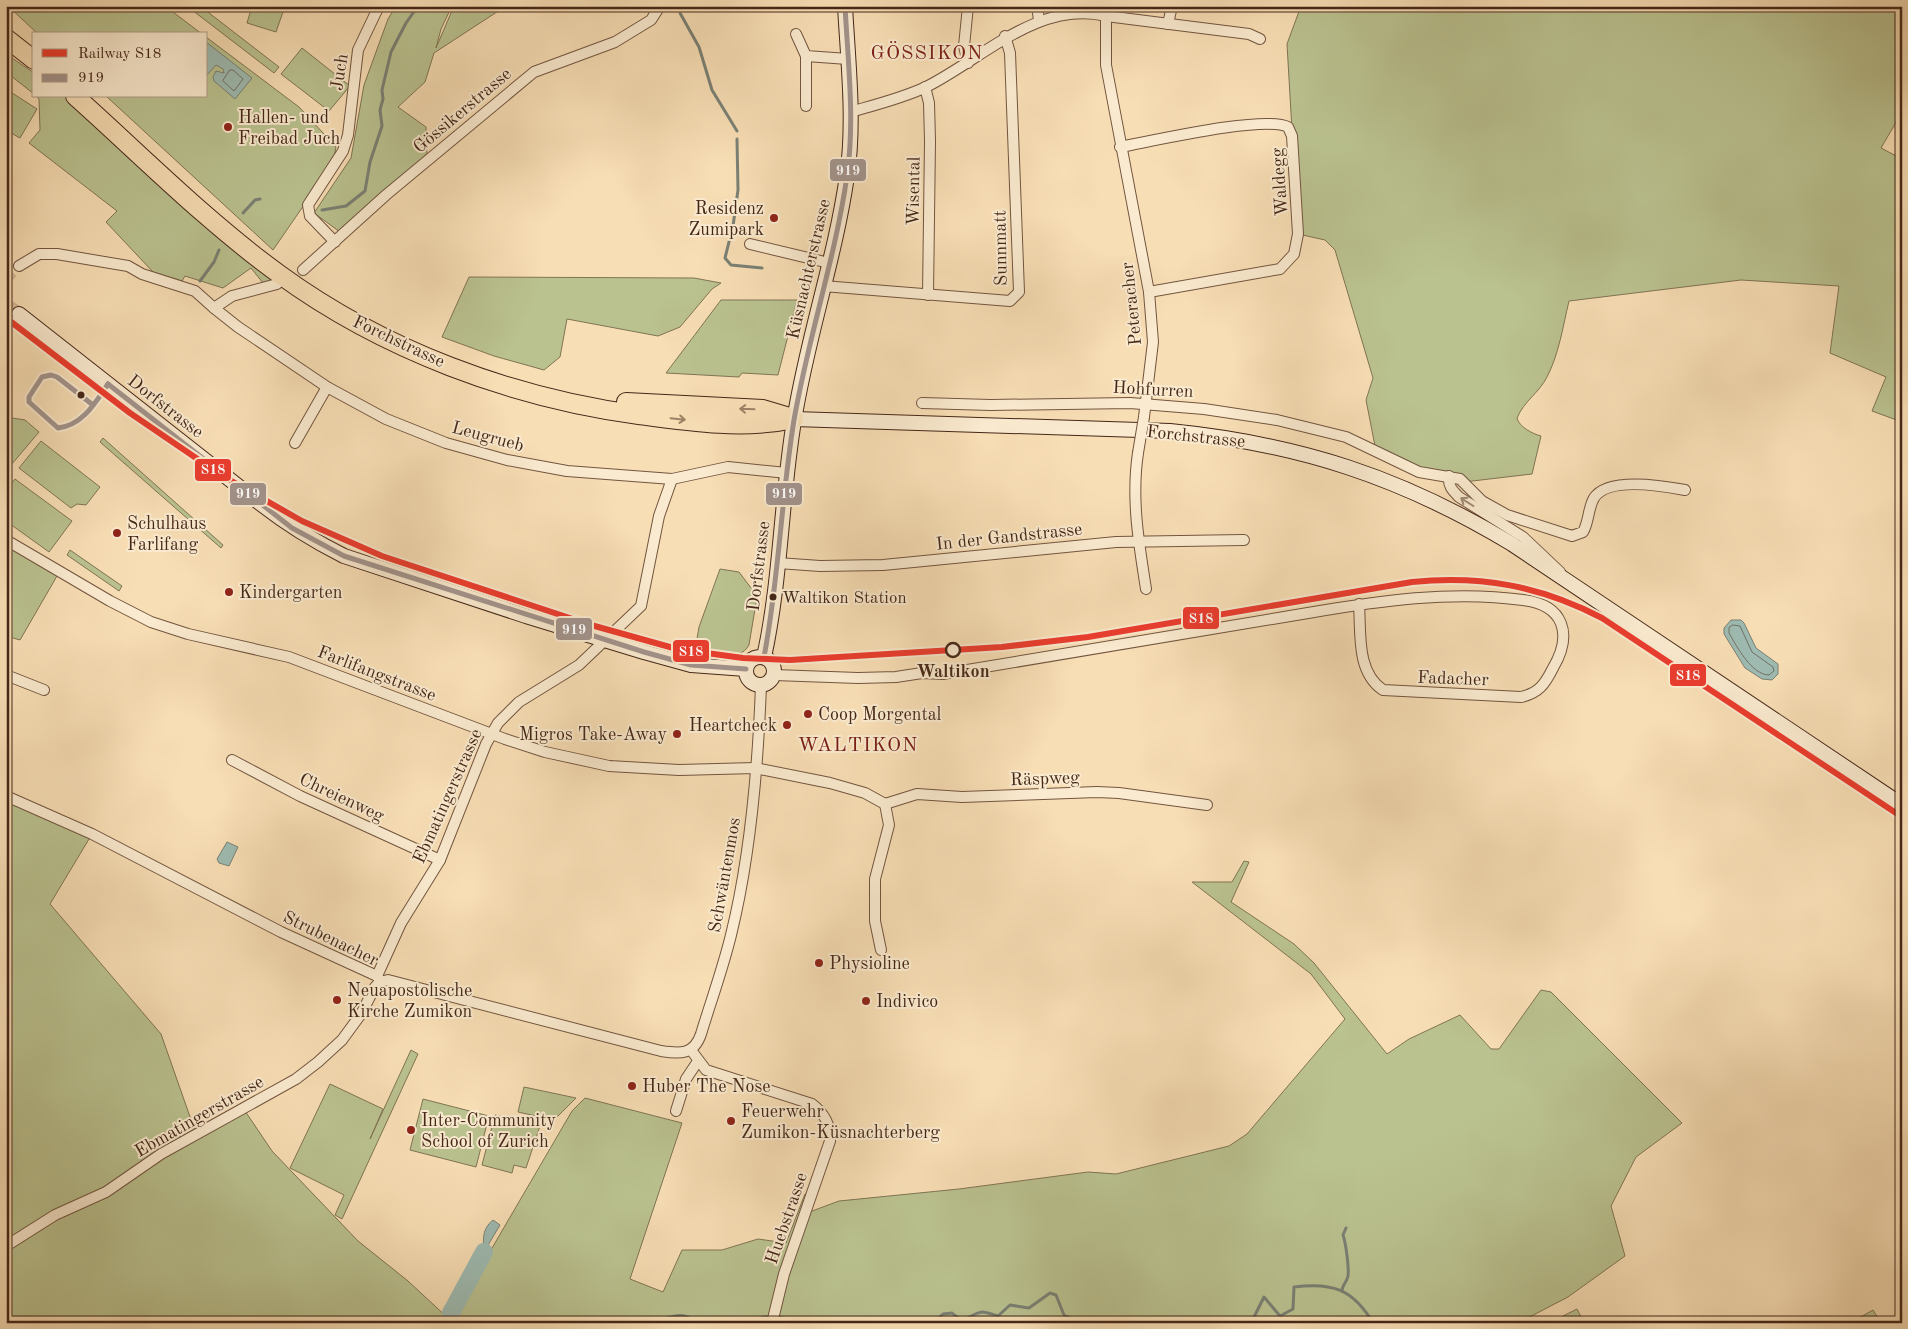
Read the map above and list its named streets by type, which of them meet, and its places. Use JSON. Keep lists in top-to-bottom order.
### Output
{
  "streets": {
    "highway": ["Forchstrasse"],
    "main road": ["Küsnachterstrasse", "Dorfstrasse"],
    "street": [
      "Juch",
      "Gössikerstrasse",
      "Waldegg",
      "Wisental",
      "Sunnmatt",
      "Peteracher",
      "Hohfurren",
      "Leugrueb",
      "In der Gandstrasse",
      "Farlifangstrasse",
      "Fadacher",
      "Räspweg",
      "Ebmatingerstrasse",
      "Chreienweg",
      "Schwäntenmos",
      "Strubenacher",
      "Huebstrasse"
    ]
  },
  "crossings": [
    ["Juch", "Gössikerstrasse"],
    ["Waldegg", "Peteracher"],
    ["Wisental", "Sunnmatt"],
    ["Sunnmatt", "Küsnachterstrasse"],
    ["Küsnachterstrasse", "Forchstrasse"],
    ["Küsnachterstrasse", "Dorfstrasse"],
    ["Peteracher", "Hohfurren"],
    ["Peteracher", "In der Gandstrasse"],
    ["Forchstrasse", "Hohfurren"],
    ["Forchstrasse", "Dorfstrasse"],
    ["Dorfstrasse", "Leugrueb"],
    ["Dorfstrasse", "In der Gandstrasse"],
    ["Dorfstrasse", "Ebmatingerstrasse"],
    ["Dorfstrasse", "Schwäntenmos"],
    ["Farlifangstrasse", "Ebmatingerstrasse"],
    ["Farlifangstrasse", "Schwäntenmos"],
    ["Ebmatingerstrasse", "Chreienweg"],
    ["Ebmatingerstrasse", "Strubenacher"],
    ["Schwäntenmos", "Strubenacher"]
  ],
  "districts": ["GÖSSIKON", "WALTIKON"],
  "places": [
    "Hallen- und Freibad Juch",
    "Residenz Zumipark",
    "Schulhaus Farlifang",
    "Kindergarten",
    "Waltikon Station",
    "Waltikon",
    "Coop Morgental",
    "Heartcheck",
    "Migros Take-Away",
    "Physioline",
    "Neuapostolische Kirche Zumikon",
    "Indivico",
    "Huber The Nose",
    "Feuerwehr Zumikon-Küsnachterberg",
    "Inter-Community School of Zurich"
  ],
  "lines": ["transit line 919", "rail line S18"],
  "legend": ["Railway S18", "919"]
}
